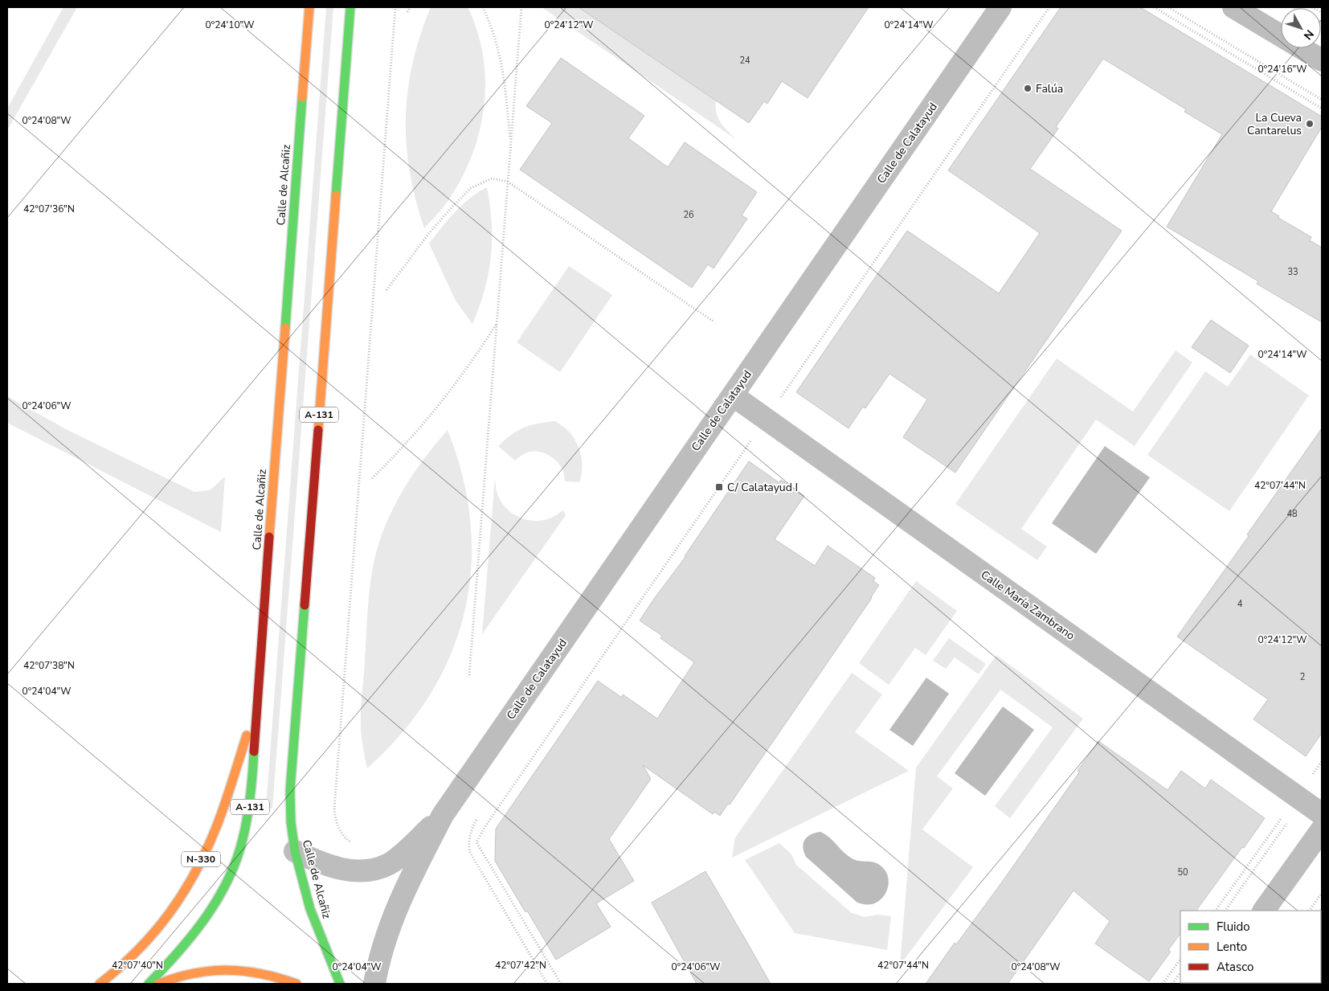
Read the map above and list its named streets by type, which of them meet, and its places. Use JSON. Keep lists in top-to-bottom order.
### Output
{
  "streets": {
    "main road": ["Calle de Alcañiz", "A-131", "N-330"],
    "street": ["Calle de Calatayud", "Calle María Zambrano"]
  },
  "crossings": [
    ["Calle de Calatayud", "Calle de Alcañiz"],
    ["Calle de Calatayud", "Calle María Zambrano"],
    ["Calle de Alcañiz", "N-330"]
  ],
  "places": {
    "other": ["Falúa", "La Cueva Cantarelus"],
    "transit": ["C/ Calatayud I"]
  },
  "house_numbers": [
    "24",
    "26",
    "33",
    "48",
    "4",
    "2",
    "50"
  ],
  "legend": ["Fluido", "Lento", "Atasco"],
  "north": "bottom right",
  "coordinates": [
    "0°24'10\"W",
    "0°24'14\"W",
    "0°24'12\"W",
    "0°24'16\"W",
    "0°24'08\"W",
    "42°07'36\"N",
    "0°24'06\"W",
    "42°07'44\"N",
    "42°07'38\"N",
    "0°24'04\"W",
    "42°07'40\"N",
    "42°07'42\"N"
  ]
}
